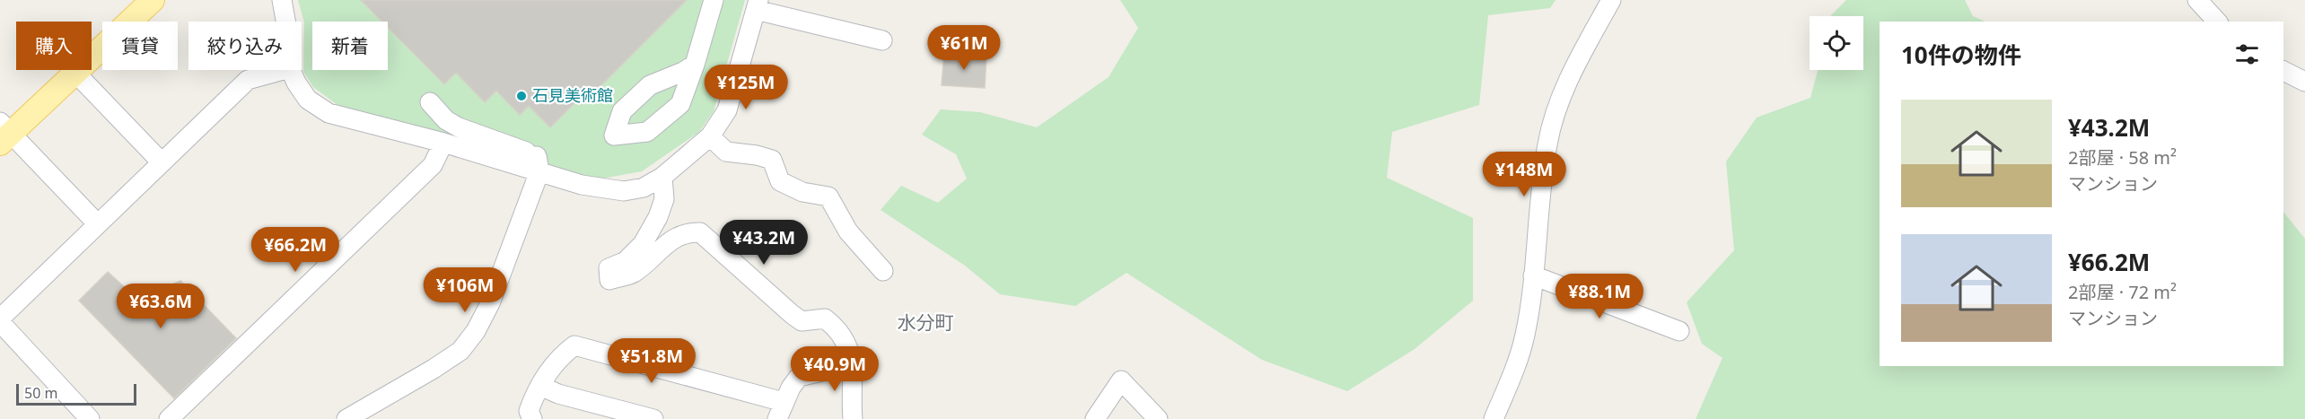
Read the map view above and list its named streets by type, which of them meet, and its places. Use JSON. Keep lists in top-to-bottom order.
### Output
{
  "districts": ["水分町"],
  "places": ["石見美術館"],
  "scale_bar": "50 m",
  "page": {
    "chip": [
      "購入",
      "賃貸",
      "絞り込み",
      "新着"
    ],
    "heading": "10件の物件",
    "price": [
      "¥61M",
      "¥125M",
      "¥148M",
      "¥43.2M",
      "¥66.2M",
      "¥106M",
      "¥88.1M",
      "¥63.6M",
      "¥51.8M",
      "¥40.9M"
    ],
    "list": [
      {
        "name": "¥43.2M",
        "note": "2部屋 · 58 m² · マンション"
      },
      {
        "name": "¥66.2M",
        "note": "2部屋 · 72 m² · マンション"
      }
    ],
    "scale": "50 m"
  }
}
